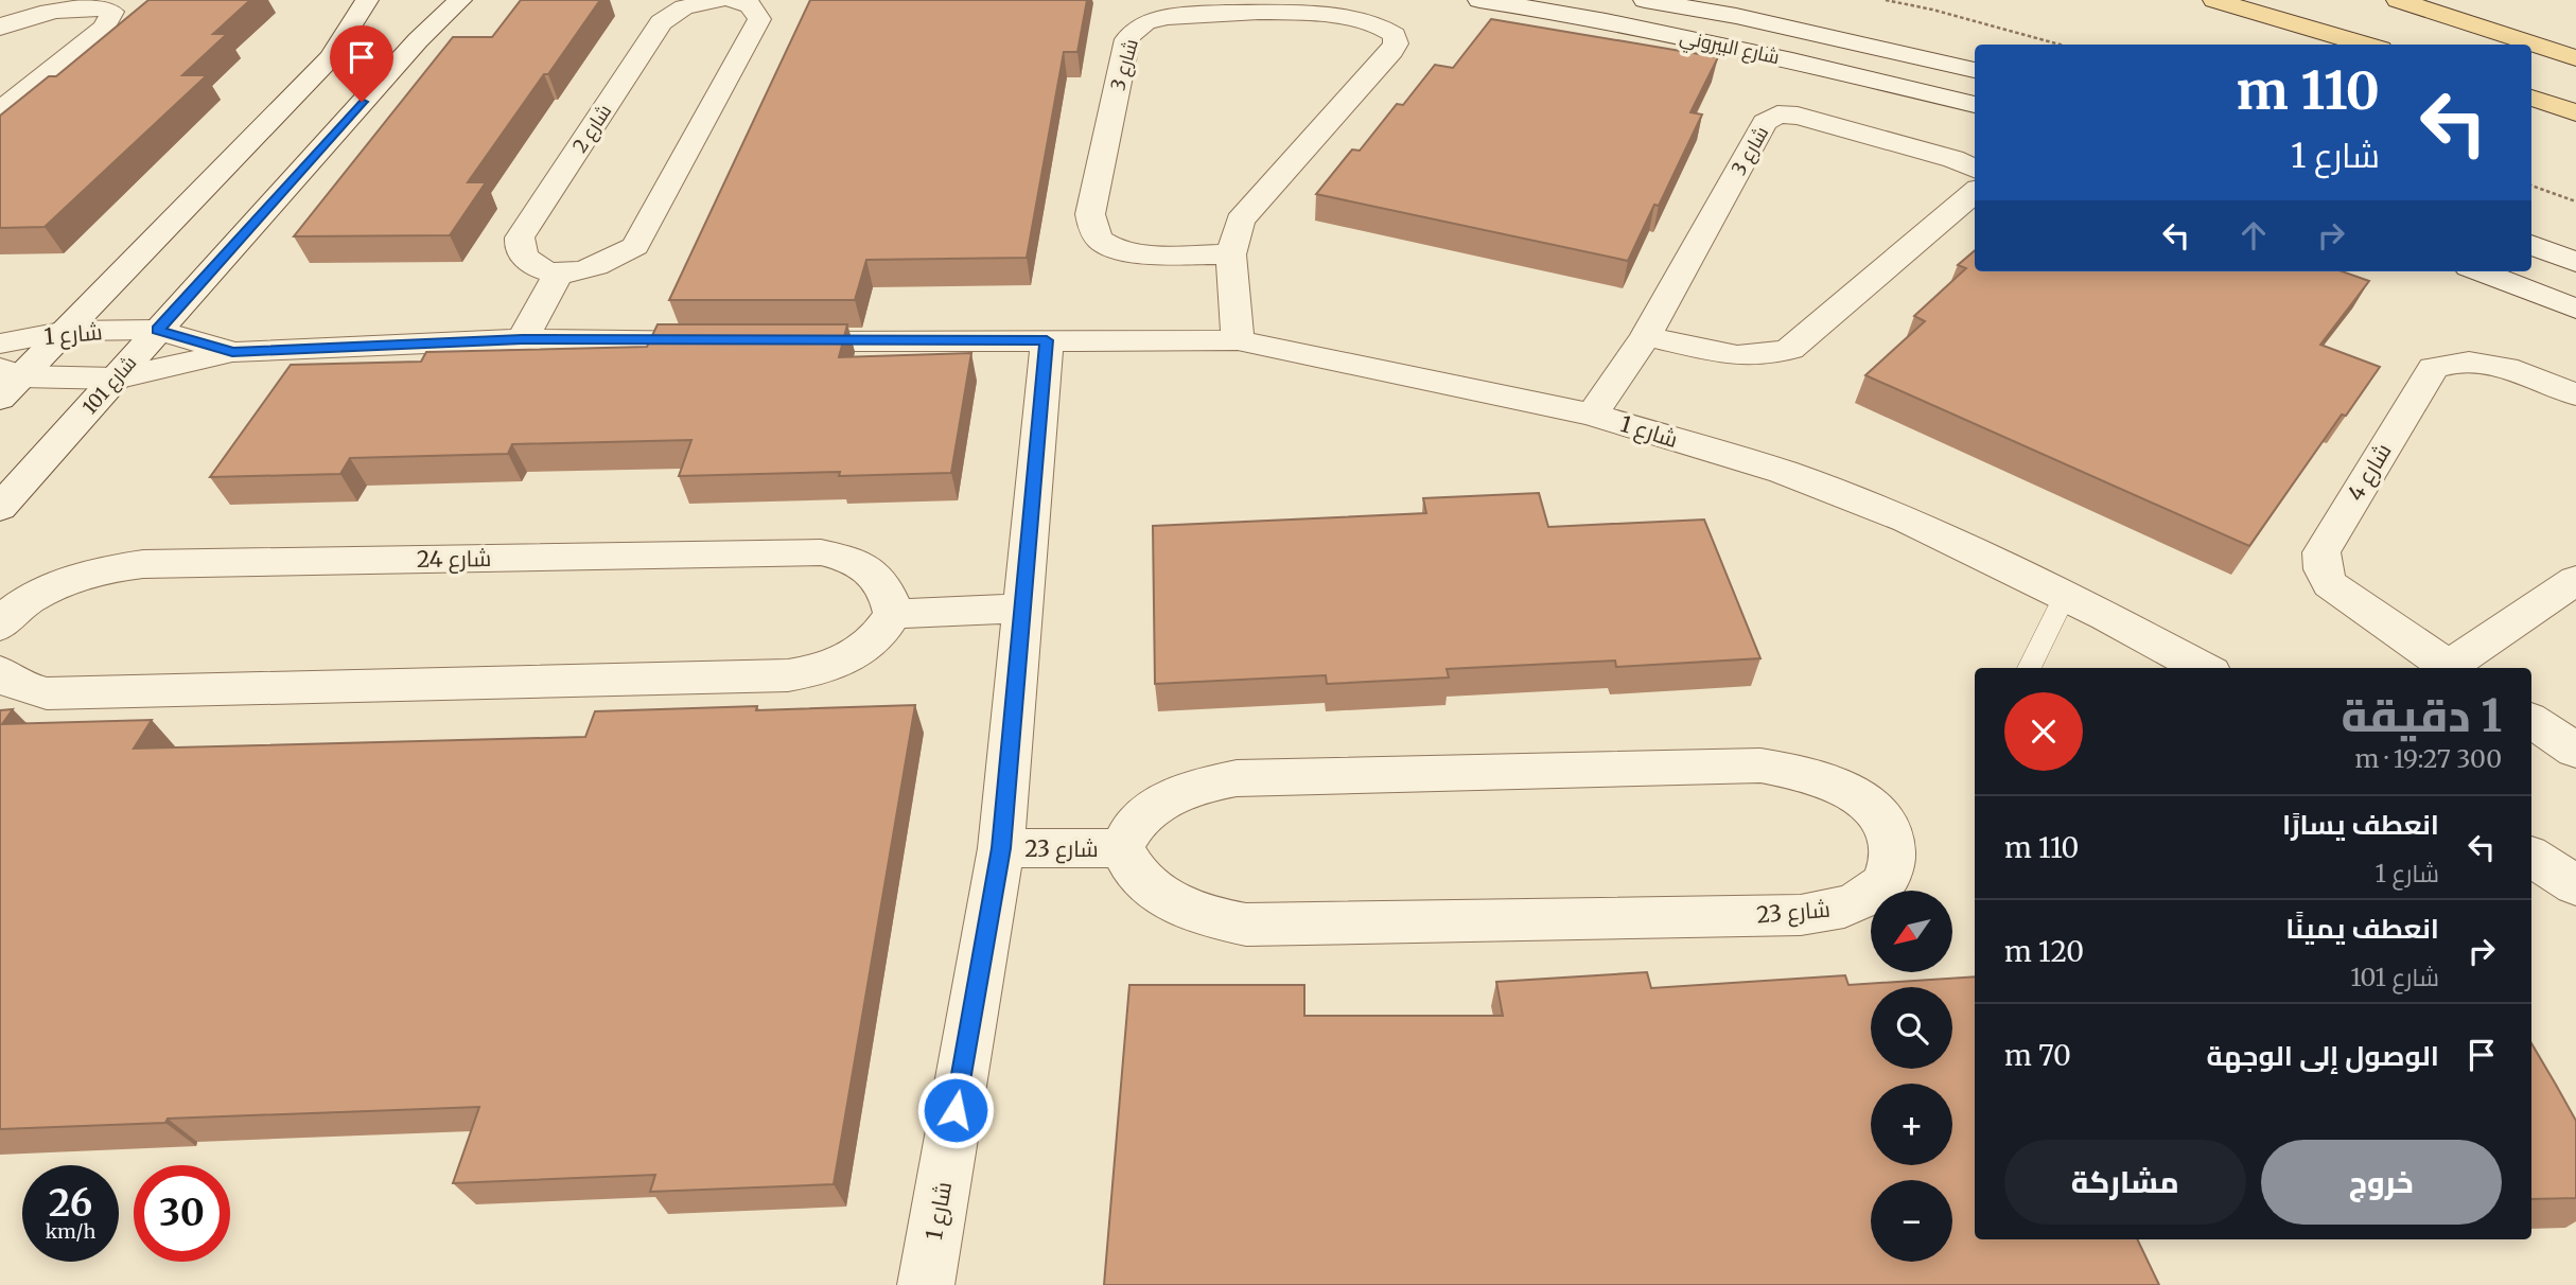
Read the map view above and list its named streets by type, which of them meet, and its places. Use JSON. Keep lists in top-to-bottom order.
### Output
{
  "streets": {
    "street": [
      "شارع البيروني",
      "شارع 3",
      "شارع 2",
      "شارع 1",
      "شارع 101",
      "شارع 4",
      "شارع 24",
      "شارع 23"
    ]
  },
  "crossings": [
    ["شارع 3", "شارع 1"],
    ["شارع 1", "شارع 101"],
    ["شارع 1", "شارع 23"]
  ],
  "north": "bottom left",
  "page": {
    "turn": ["110 m", "شارع 1"],
    "heading": ["1 دقيقة", "300 m · 19:27"],
    "list": [
      {
        "name": "انعطف يسارًا",
        "note": "شارع 1",
        "value": "110 m"
      },
      {
        "name": "انعطف يمينًا",
        "note": "شارع 101",
        "value": "120 m"
      },
      {
        "name": "الوصول إلى الوجهة",
        "value": "70 m"
      }
    ],
    "map_buttons": ["+", "−"],
    "buttons": ["خروج", "مشاركة"],
    "speed": "26 km/h",
    "limit": "30"
  }
}
